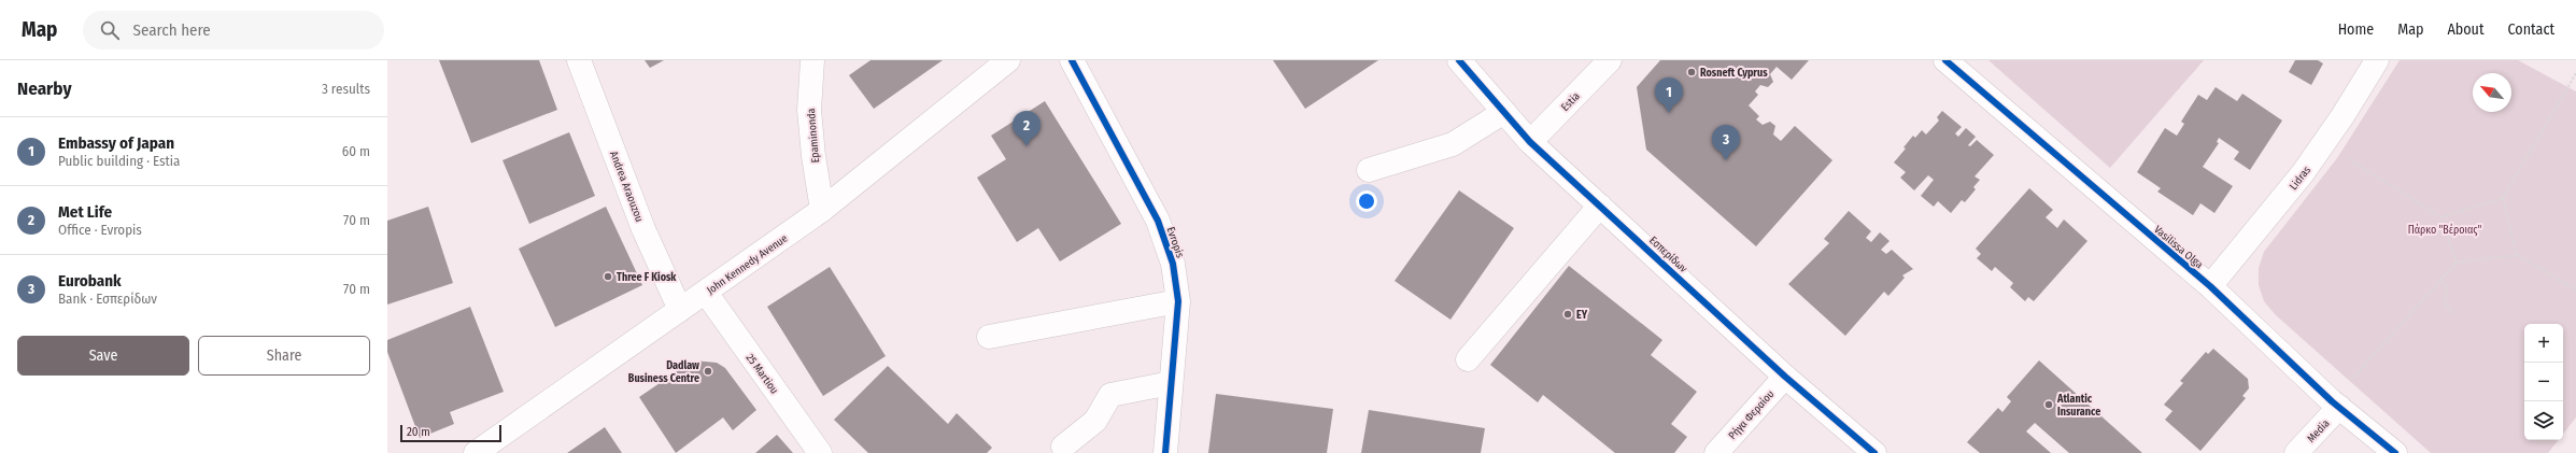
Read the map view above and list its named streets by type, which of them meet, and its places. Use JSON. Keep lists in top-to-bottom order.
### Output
{
  "streets": {
    "street": [
      "Estia",
      "Epaminonda",
      "Lidras",
      "Andrea Araouzou",
      "Evropis",
      "Vasilissa Olga",
      "Εσπερίδων",
      "John Kennedy Avenue",
      "25 Martiou",
      "Ρήγα Φεραίου",
      "Media"
    ]
  },
  "crossings": [
    ["Estia", "Εσπερίδων"],
    ["Epaminonda", "John Kennedy Avenue"],
    ["Lidras", "Vasilissa Olga"],
    ["Andrea Araouzou", "John Kennedy Avenue"],
    ["Vasilissa Olga", "Media"],
    ["Εσπερίδων", "Ρήγα Φεραίου"],
    ["John Kennedy Avenue", "25 Martiou"]
  ],
  "parks": ["Πάρκο \"Βέροιας\""],
  "places": [
    "Rosneft Cyprus",
    "Three F Kiosk",
    "EY",
    "Dadlaw Business Centre",
    "Atlantic Insurance"
  ],
  "scale_bar": "20 m",
  "north": "top left",
  "page": {
    "header": "Map",
    "search": "Search here",
    "nav": [
      "Home",
      "Map",
      "About",
      "Contact"
    ],
    "heading": ["Nearby", "3 results"],
    "pins": ["1", "2", "3"],
    "list": [
      {
        "mark": "1",
        "name": "Embassy of Japan",
        "note": "Public building · Estia",
        "value": "60 m"
      },
      {
        "mark": "2",
        "name": "Met Life",
        "note": "Office · Evropis",
        "value": "70 m"
      },
      {
        "mark": "3",
        "name": "Eurobank",
        "note": "Bank · Εσπερίδων",
        "value": "70 m"
      }
    ],
    "buttons": ["Save", "Share"],
    "map_buttons": ["+", "−"],
    "scale": "20 m"
  }
}
